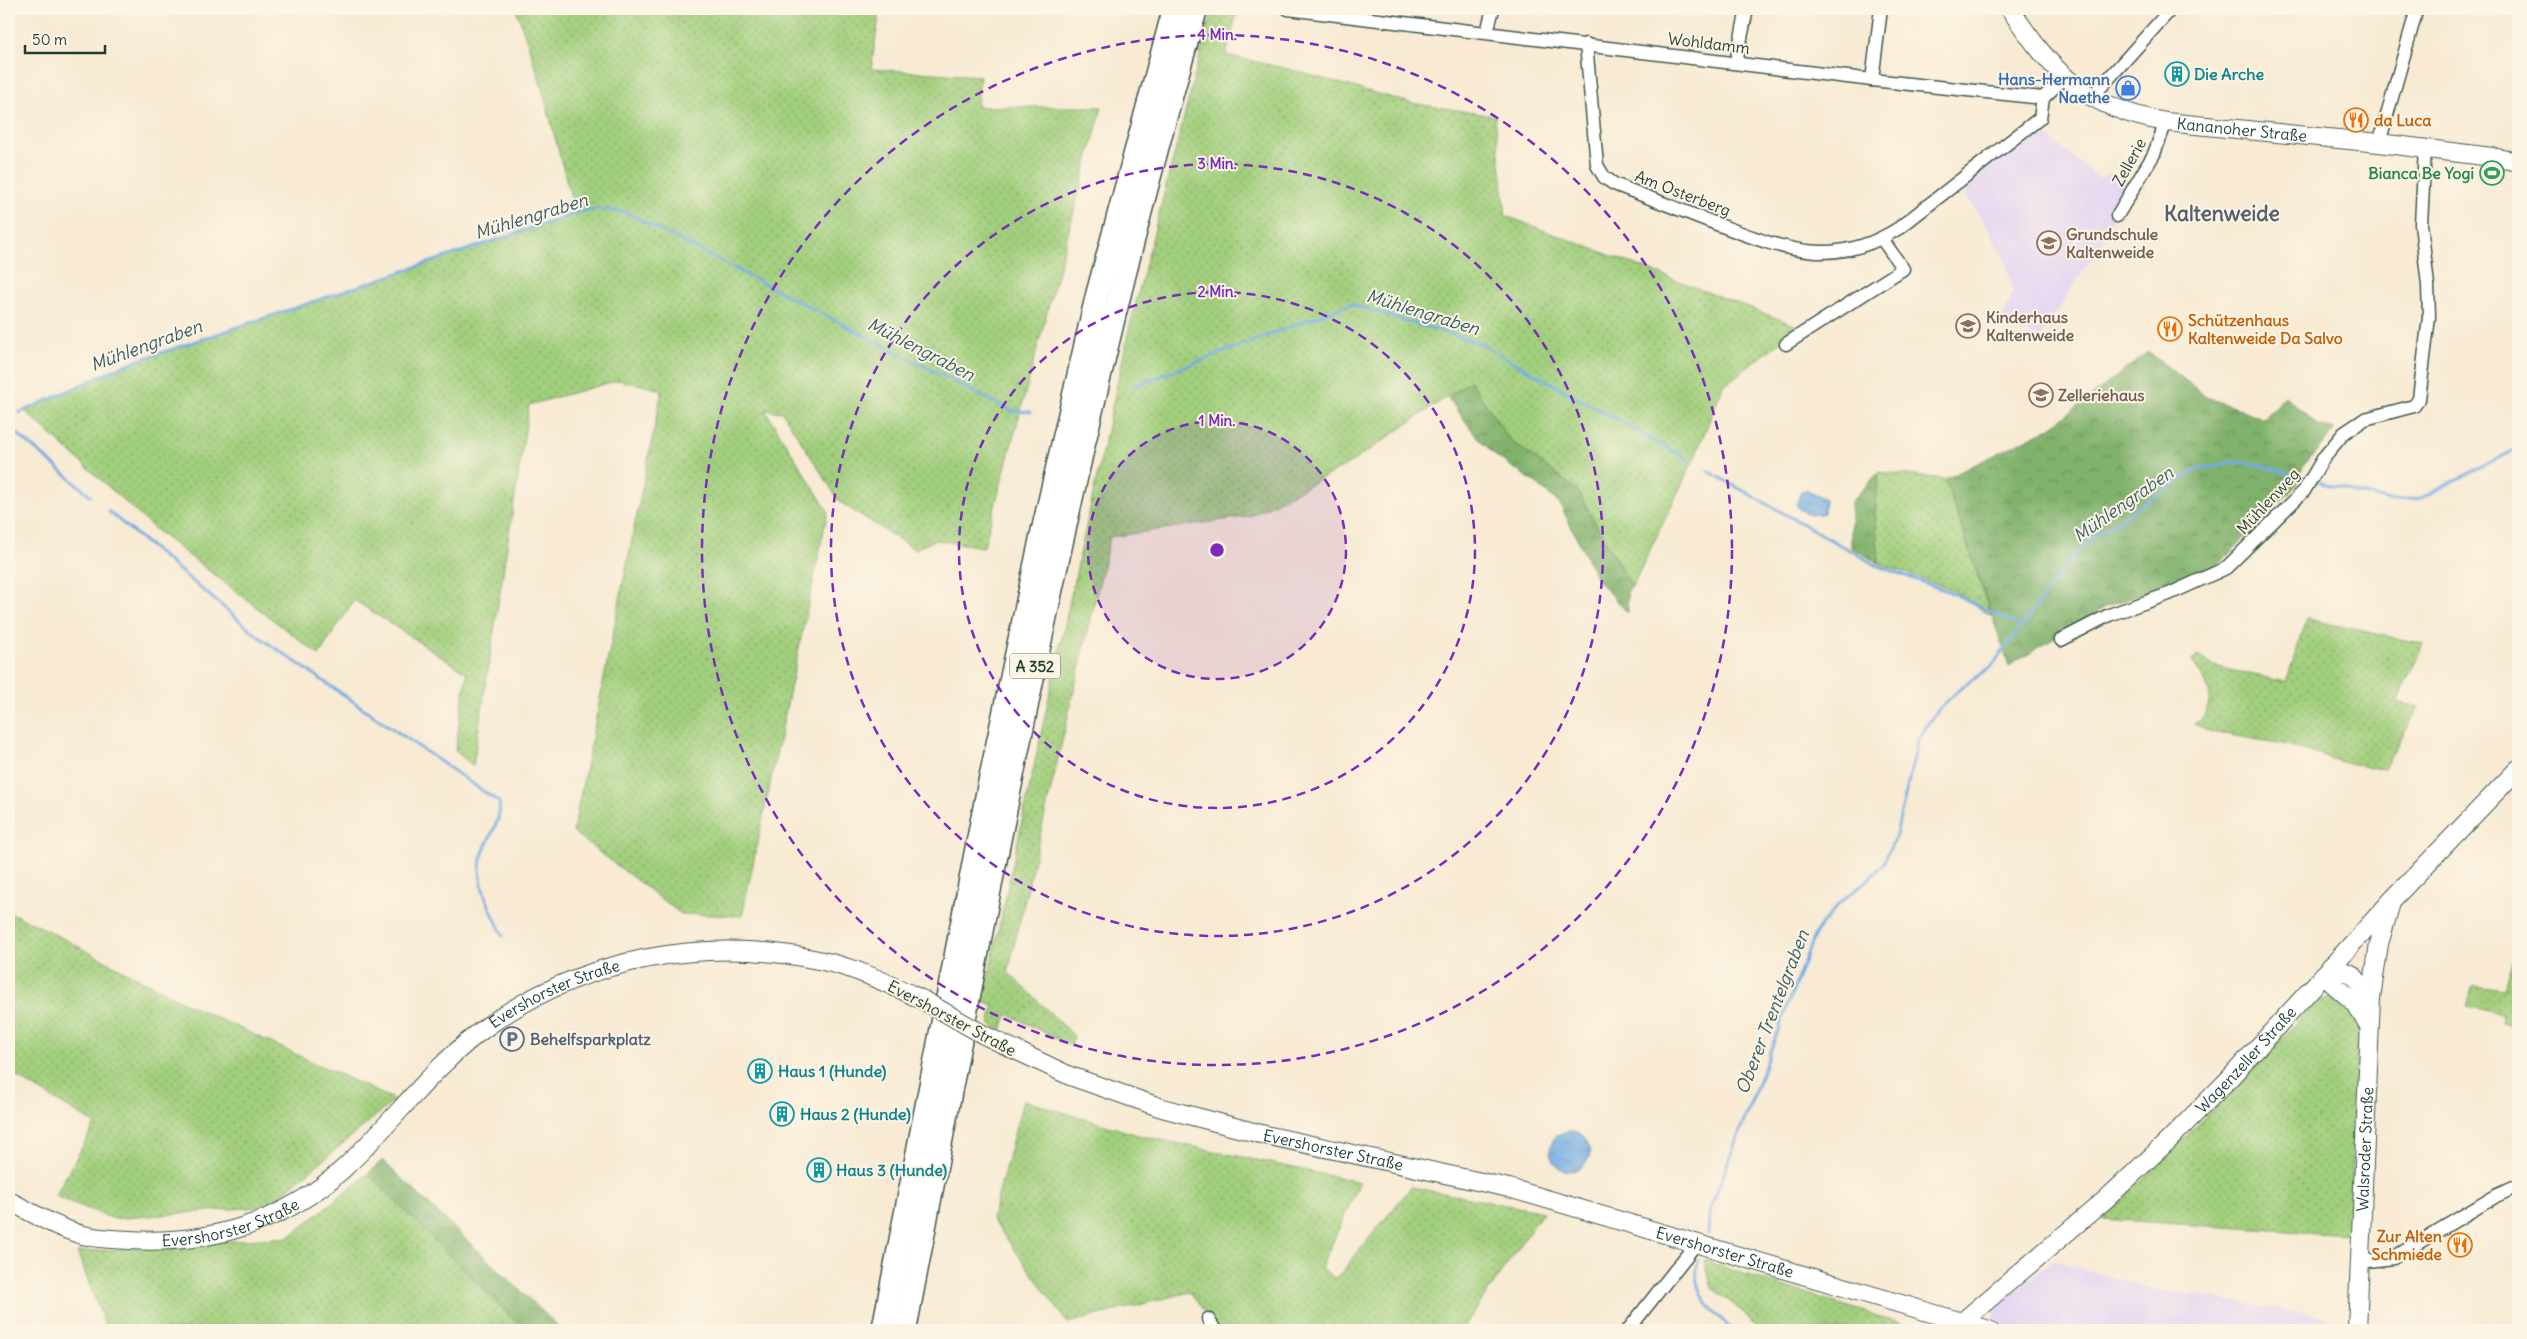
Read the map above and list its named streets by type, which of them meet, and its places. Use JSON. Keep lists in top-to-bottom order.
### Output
{
  "streets": {
    "highway": ["A 352"],
    "street": [
      "Wohldamm",
      "Kananoher Straße",
      "Zellerie",
      "Am Osterberg",
      "Mühlenweg",
      "Evershorster Straße",
      "Wagenzeller Straße",
      "Walsroder Straße"
    ]
  },
  "crossings": [
    ["Wohldamm", "Am Osterberg"],
    ["Kananoher Straße", "Zellerie"],
    ["Kananoher Straße", "Mühlenweg"],
    ["Evershorster Straße", "Wagenzeller Straße"],
    ["Wagenzeller Straße", "Walsroder Straße"]
  ],
  "districts": ["Kaltenweide"],
  "water": ["Mühlengraben", "Oberer Trentelgraben"],
  "places": {
    "building": [
      "Die Arche",
      "Haus 1 (Hunde)",
      "Haus 2 (Hunde)",
      "Haus 3 (Hunde)"
    ],
    "shop": ["Hans-Hermann Naethe"],
    "restaurant": ["da Luca", "Schützenhaus Kaltenweide Da Salvo", "Zur Alten Schmiede"],
    "sports": ["Bianca Be Yogi"],
    "school or university": ["Grundschule Kaltenweide", "Kinderhaus Kaltenweide", "Zelleriehaus"],
    "parking": ["Behelfsparkplatz"]
  },
  "scale_bar": "50 m",
  "rings": [
    "4 Min.",
    "3 Min.",
    "2 Min.",
    "1 Min."
  ]
}
